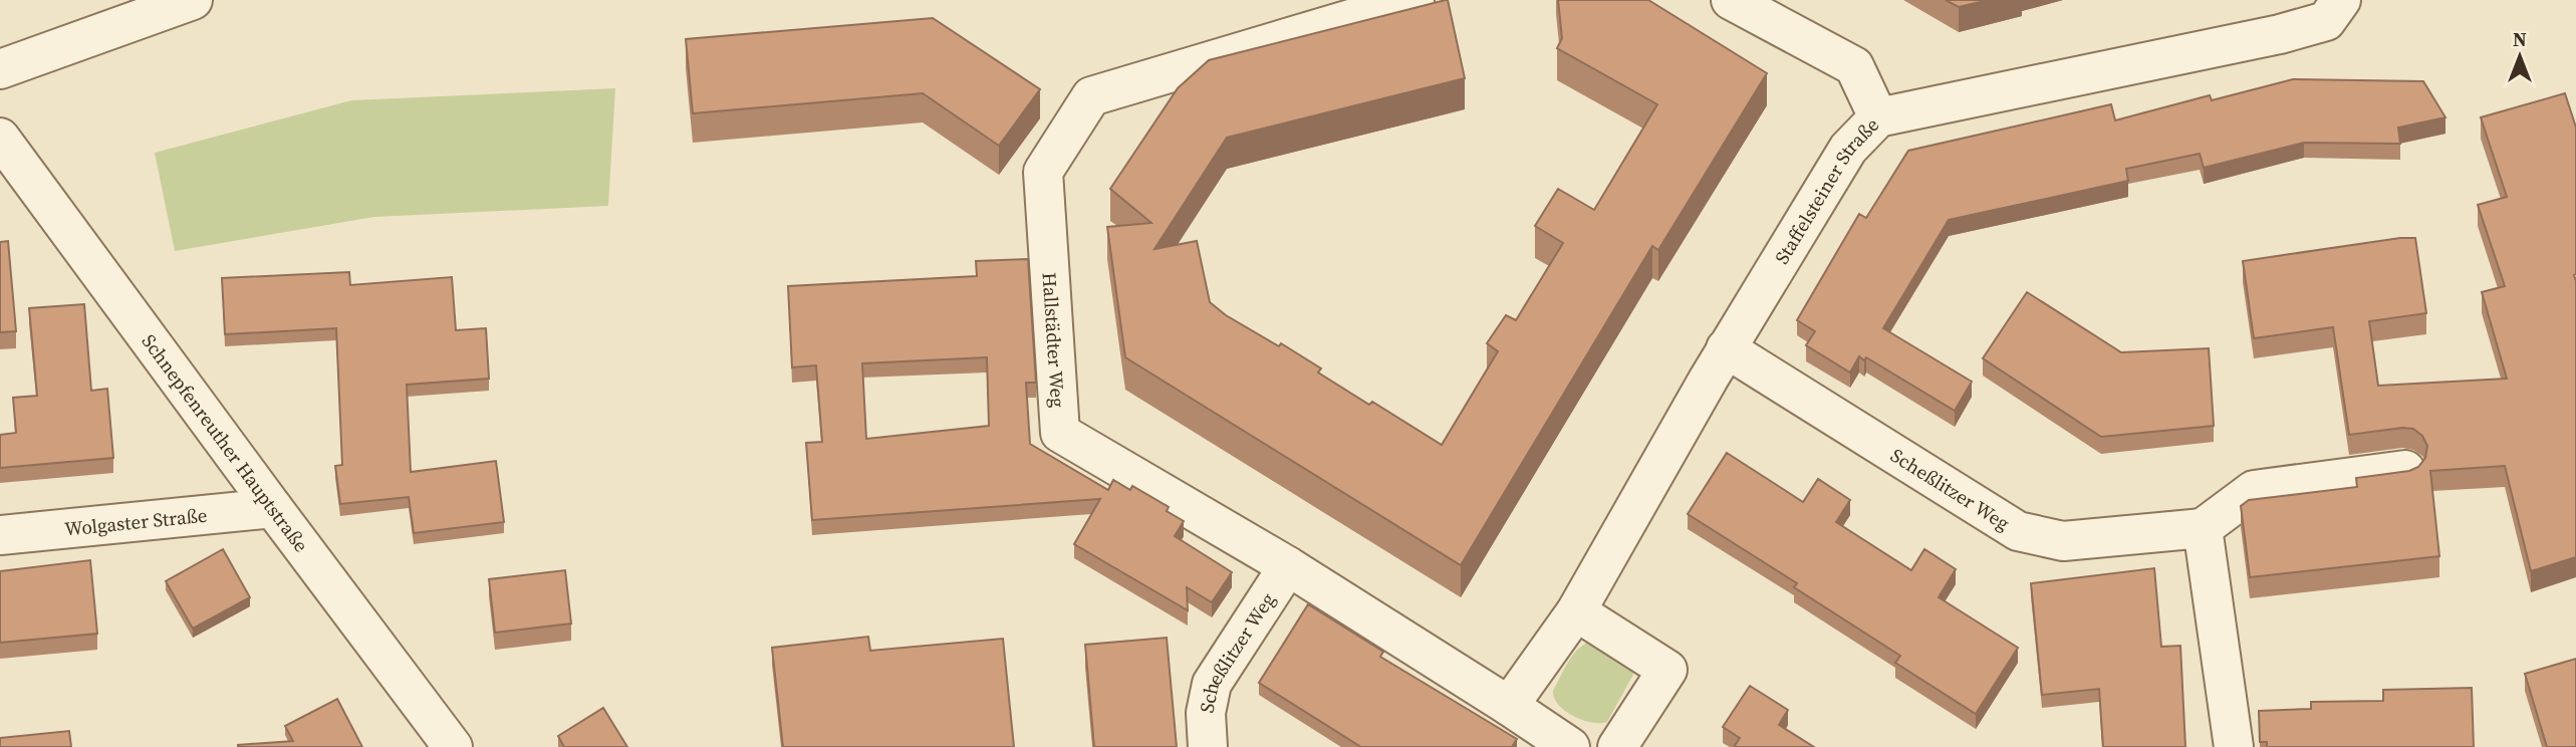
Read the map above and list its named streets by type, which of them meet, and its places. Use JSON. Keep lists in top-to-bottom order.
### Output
{
  "streets": {
    "street": [
      "Staffelsteiner Straße",
      "Hallstädter Weg",
      "Schnepfenreuther Hauptstraße",
      "Scheßlitzer Weg",
      "Wolgaster Straße"
    ]
  },
  "crossings": [
    ["Staffelsteiner Straße", "Hallstädter Weg"],
    ["Staffelsteiner Straße", "Scheßlitzer Weg"],
    ["Hallstädter Weg", "Scheßlitzer Weg"],
    ["Schnepfenreuther Hauptstraße", "Wolgaster Straße"]
  ],
  "north": "top"
}
